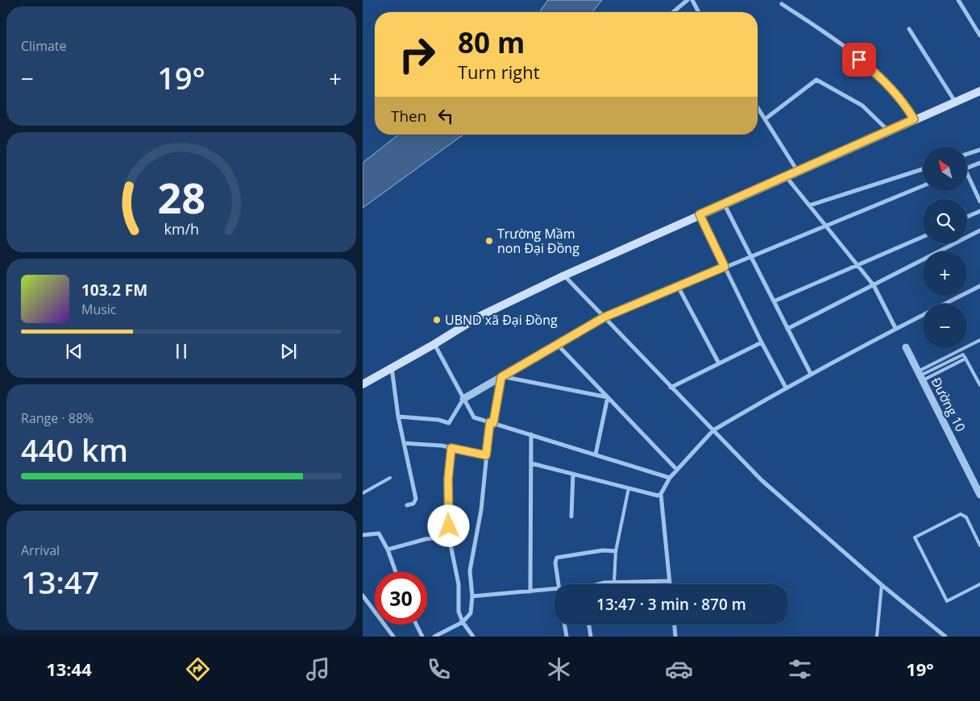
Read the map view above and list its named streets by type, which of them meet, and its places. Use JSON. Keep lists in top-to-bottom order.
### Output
{
  "streets": {
    "street": ["Đường 10"]
  },
  "places": ["Trường Mầm non Đại Đồng", "UBND xã Đại Đồng"],
  "north": "top left",
  "page": {
    "tile": [
      "Climate",
      ["Range · 88%", "440 km"],
      ["Arrival", "13:47"]
    ],
    "turn": ["80 m", "Turn right"],
    "heat": ["−", "19°", "+"],
    "then": "Then",
    "map_buttons": ["+", "−"],
    "song": ["103.2 FM", "Music"],
    "limit": "30",
    "trip": "13:47 · 3 min · 870 m",
    "tabs": ["13:44", "19°"],
    "gauge": ["28", "km/h"]
  }
}
